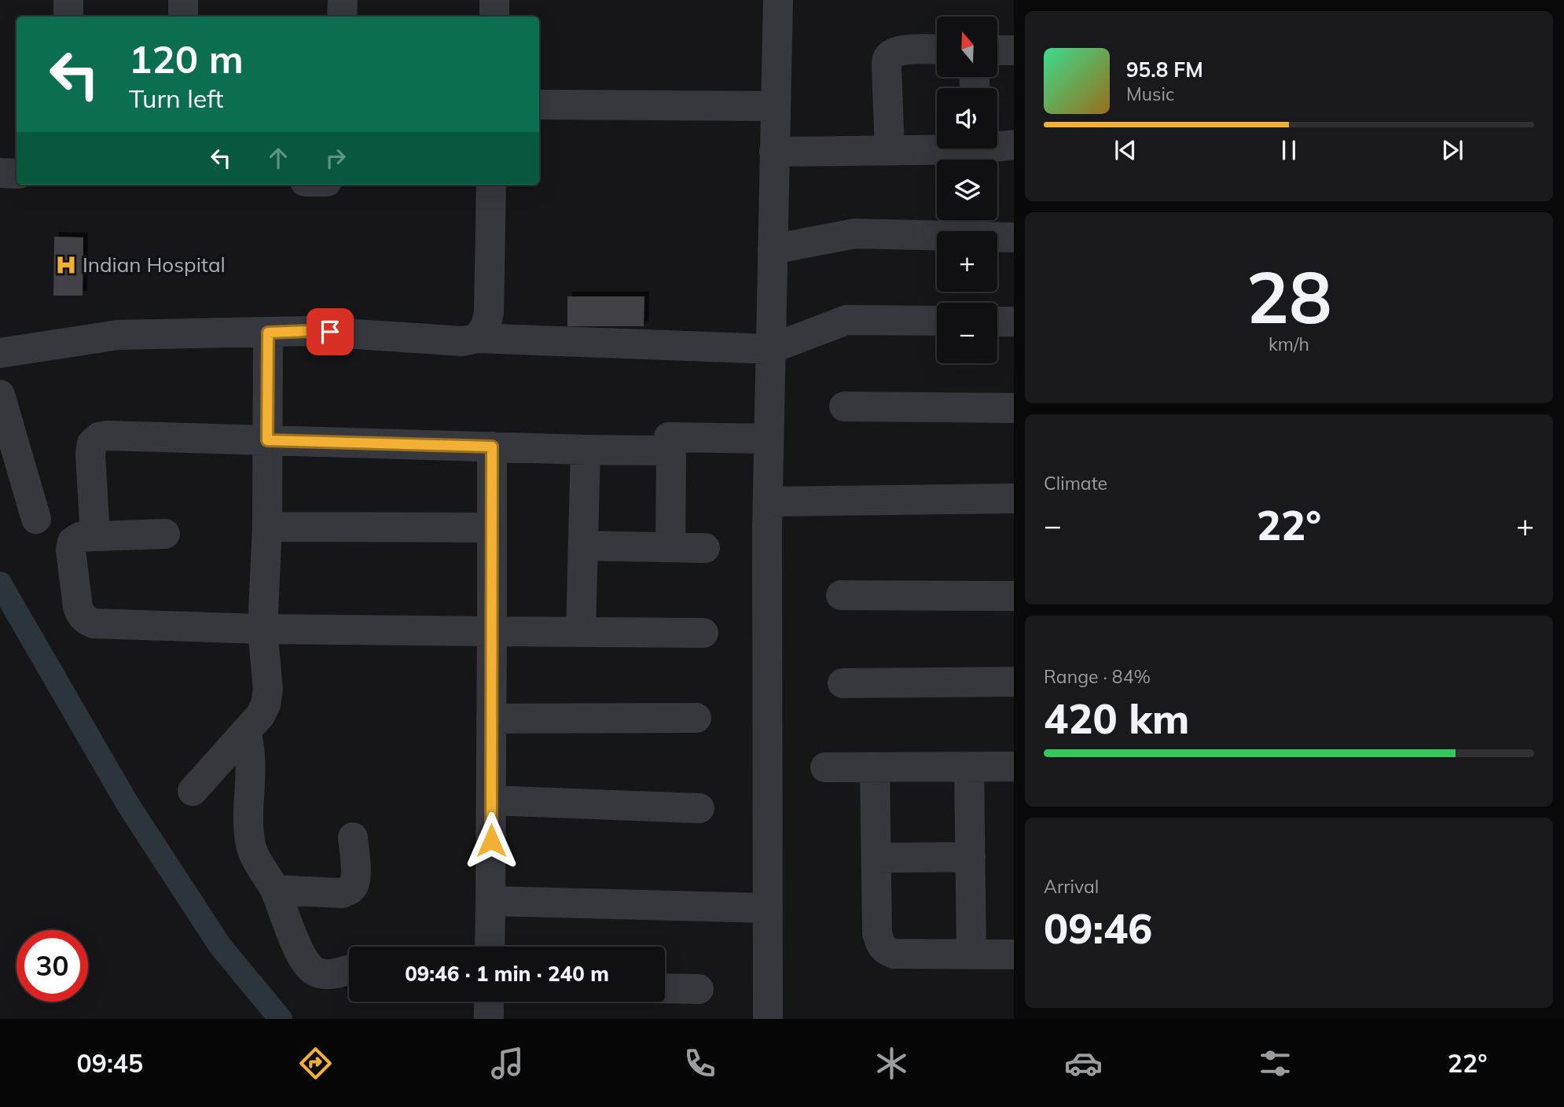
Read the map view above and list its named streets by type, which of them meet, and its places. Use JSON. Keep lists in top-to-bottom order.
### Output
{
  "places": {
    "hospital": ["Indian Hospital"]
  },
  "north": "top",
  "page": {
    "map_buttons": ["+", "−"],
    "turn": ["120 m", "Turn left"],
    "song": ["95.8 FM", "Music"],
    "tile": [
      ["28", "km/h"],
      "Climate",
      ["Range · 84%", "420 km"],
      ["Arrival", "09:46"]
    ],
    "heat": ["−", "22°", "+"],
    "limit": "30",
    "trip": "09:46 · 1 min · 240 m",
    "tabs": ["09:45", "22°"]
  }
}
